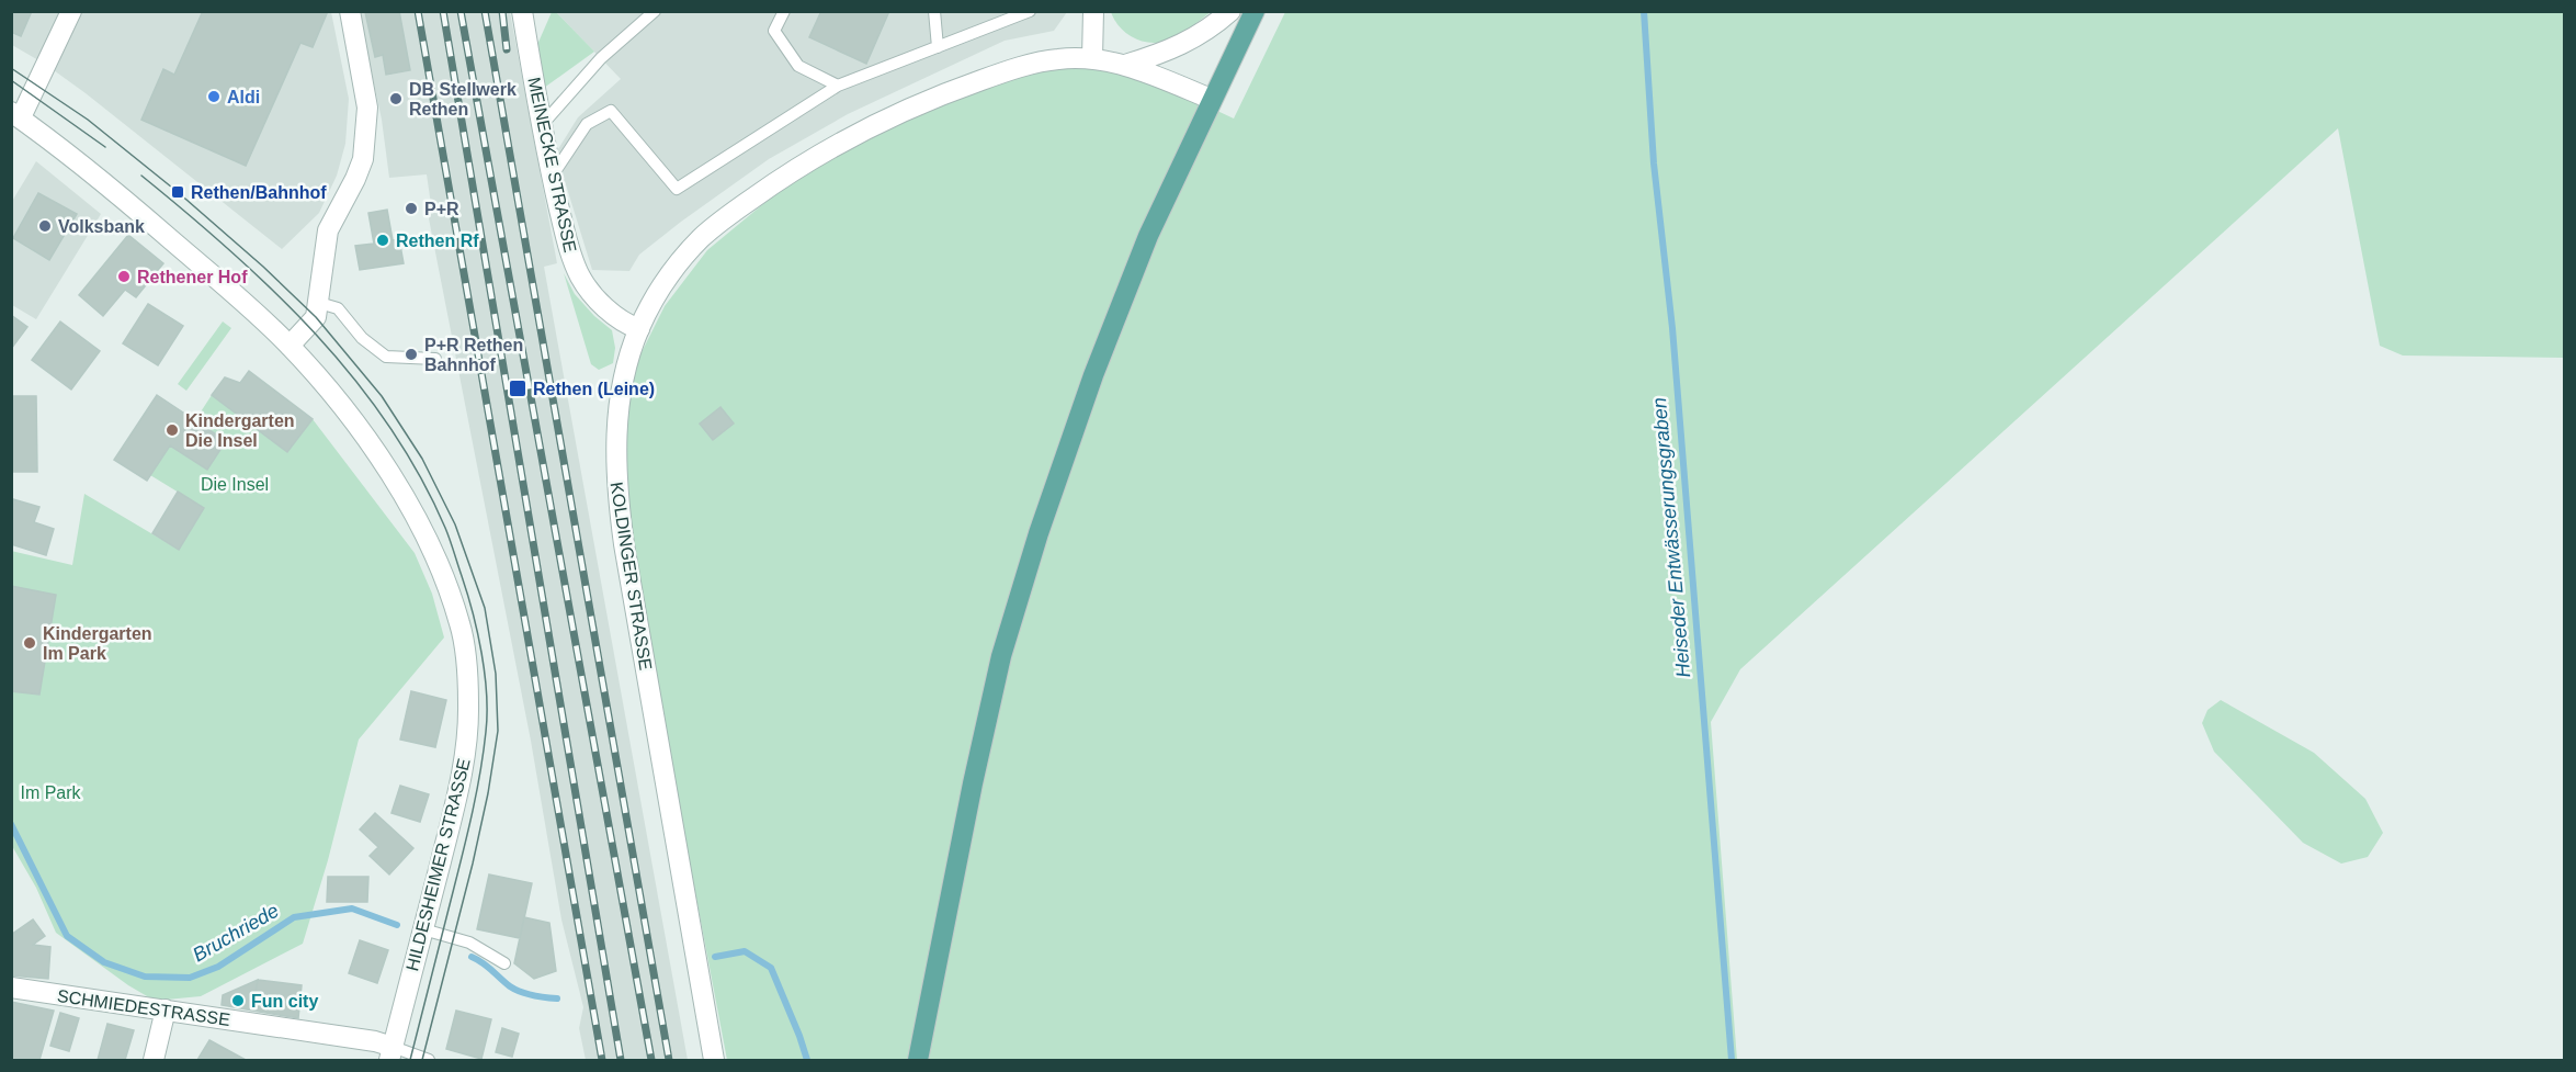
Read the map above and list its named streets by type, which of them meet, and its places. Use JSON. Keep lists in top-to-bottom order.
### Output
{
  "streets": {
    "street": [
      "MEINECKE STRASSE",
      "KOLDINGER STRASSE",
      "HILDESHEIMER STRASSE",
      "SCHMIEDESTRASSE"
    ]
  },
  "crossings": [
    ["MEINECKE STRASSE", "KOLDINGER STRASSE"],
    ["HILDESHEIMER STRASSE", "SCHMIEDESTRASSE"]
  ],
  "water": ["Heiseder Entwässerungsgraben", "Bruchriede"],
  "parks": ["Die Insel", "Im Park"],
  "places": {
    "other": [
      "Aldi",
      "DB Stellwerk Rethen",
      "P+R",
      "Volksbank",
      "Rethen Rf",
      "Rethener Hof",
      "P+R Rethen Bahnhof",
      "Kindergarten Die Insel",
      "Kindergarten Im Park",
      "Fun city"
    ],
    "transit": ["Rethen/Bahnhof", "Rethen (Leine)"]
  }
}
